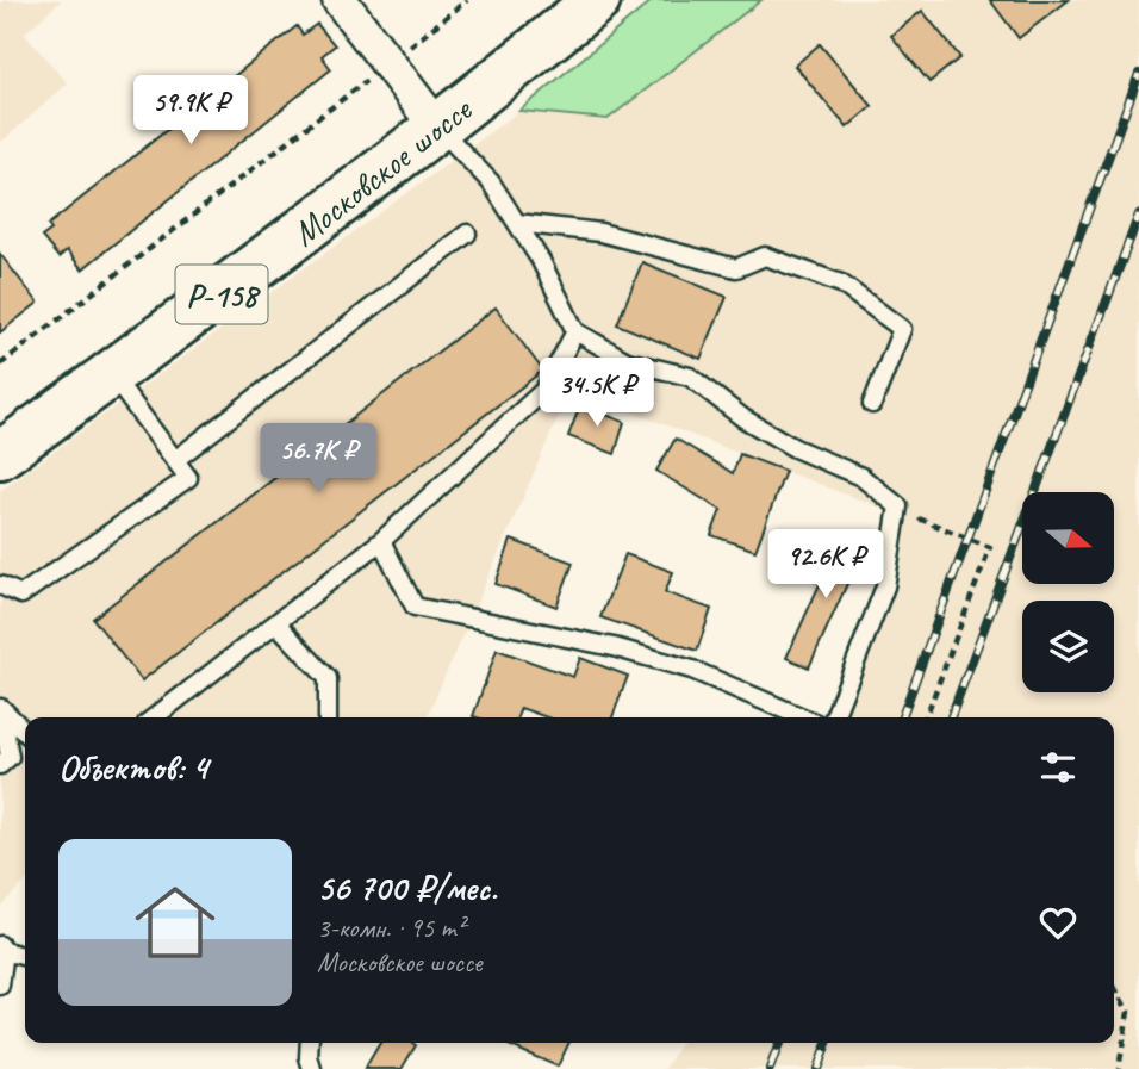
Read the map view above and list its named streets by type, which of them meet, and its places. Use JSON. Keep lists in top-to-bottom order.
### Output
{
  "streets": {
    "main road": ["Московское шоссе", "Р-158"]
  },
  "north": "right",
  "page": {
    "price": [
      "59.9K ₽",
      "34.5K ₽",
      "56.7K ₽",
      "92.6K ₽"
    ],
    "heading": "Объектов: 4",
    "list": [
      {
        "name": "56 700 ₽/мес.",
        "note": "3-комн. · 95 m² · Московское шоссе"
      }
    ]
  }
}
